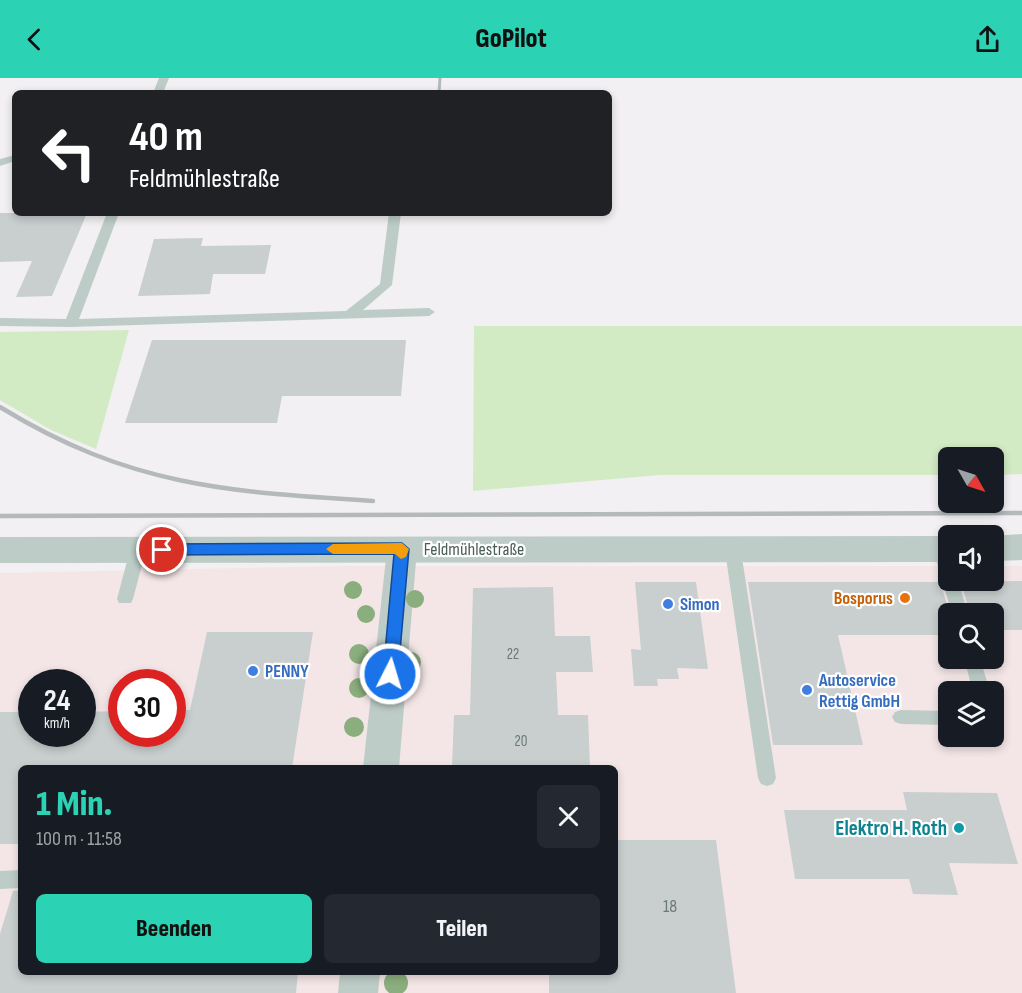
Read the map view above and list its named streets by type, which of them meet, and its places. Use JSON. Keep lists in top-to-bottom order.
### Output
{
  "streets": {
    "street": ["Feldmühlestraße"]
  },
  "places": [
    "Bosporus",
    "Simon",
    "PENNY",
    "Autoservice Rettig GmbH",
    "Elektro H. Roth"
  ],
  "house_numbers": ["22", "20", "18"],
  "north": "bottom right",
  "page": {
    "header": "GoPilot",
    "turn": ["40 m", "Feldmühlestraße"],
    "speed": "24 km/h",
    "limit": "30",
    "heading": ["1 Min.", "100 m · 11:58"],
    "buttons": ["Beenden", "Teilen"]
  }
}
